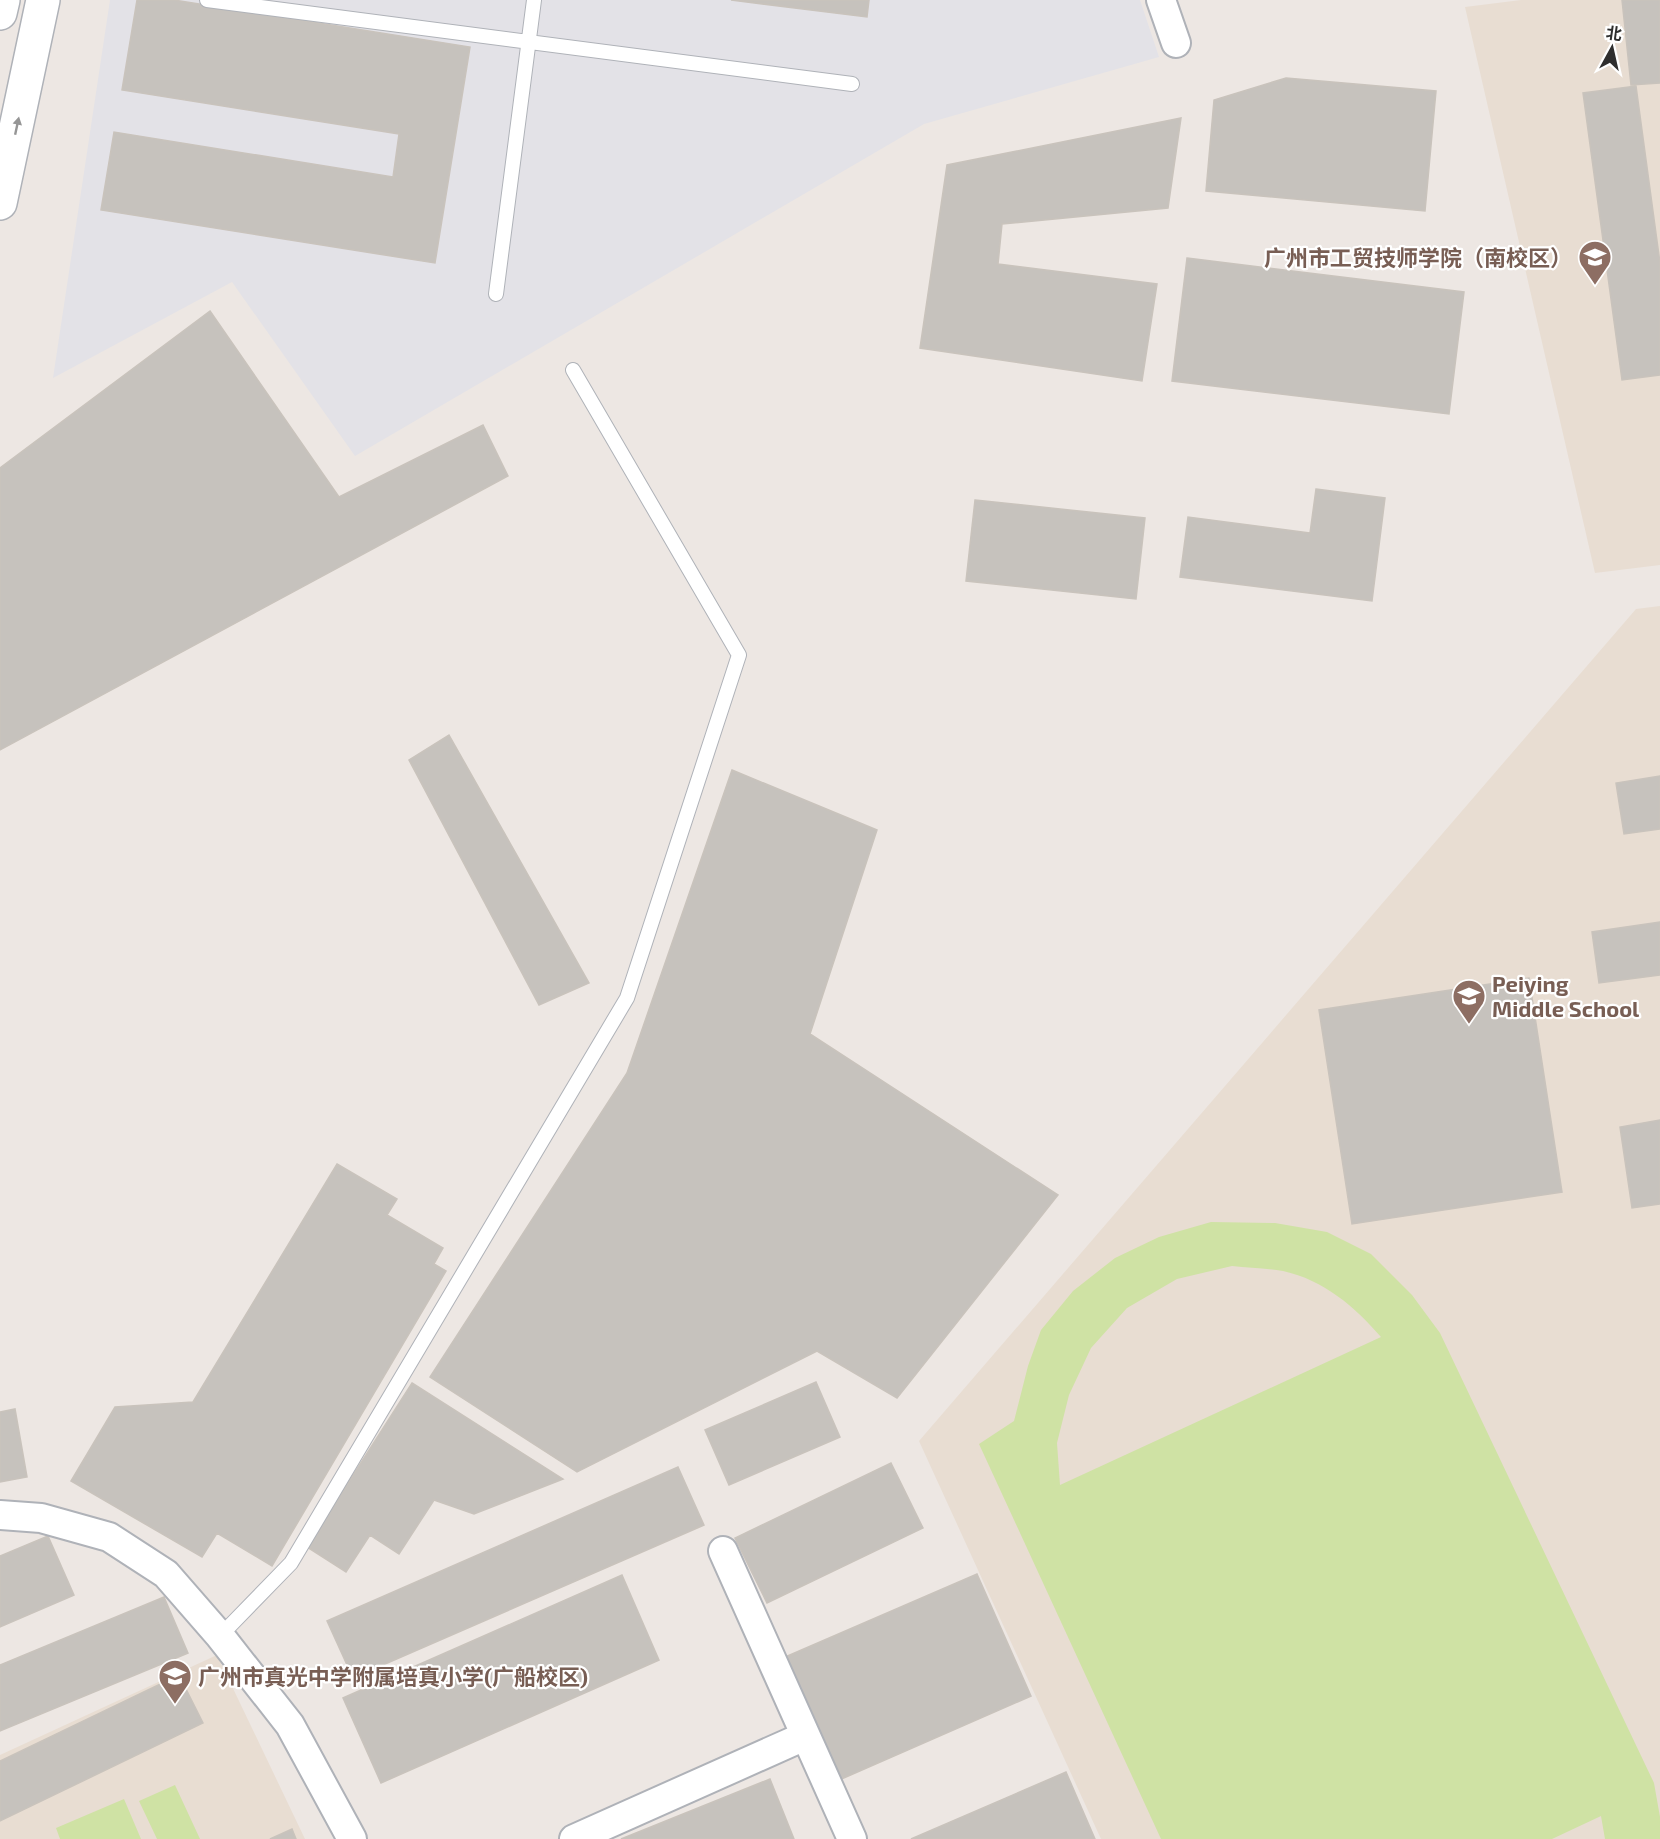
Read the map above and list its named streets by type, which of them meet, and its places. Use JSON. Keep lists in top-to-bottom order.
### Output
{
  "places": {
    "school or university": ["广州市工贸技师学院（南校区）", "Peiying Middle School", "广州市真光中学附属培真小学(广船校区)"]
  },
  "north": "top"
}
